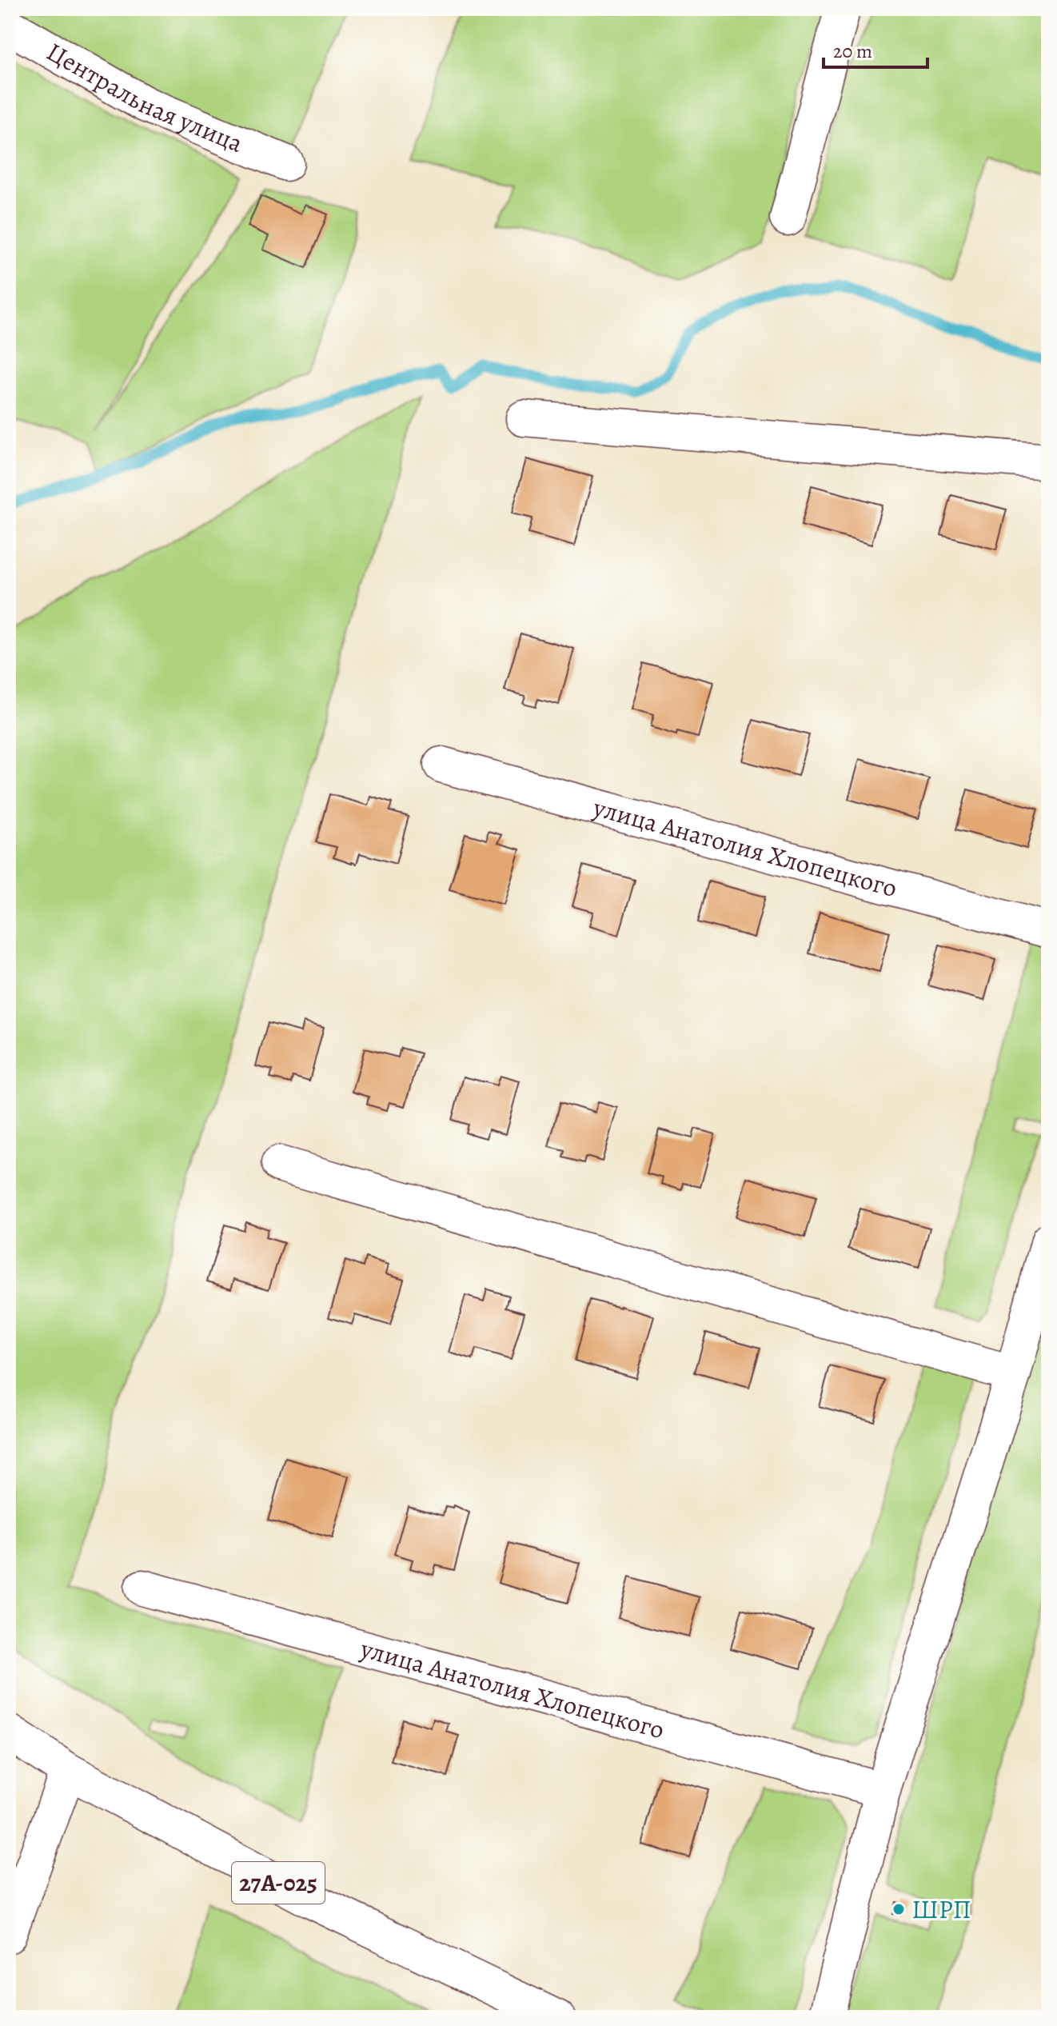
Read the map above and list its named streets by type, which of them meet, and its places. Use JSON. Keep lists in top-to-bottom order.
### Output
{
  "streets": {
    "street": ["Центральная улица", "улица Анатолия Хлопецкого", "27А-025"]
  },
  "places": ["ШРП"],
  "scale_bar": "20 m"
}
